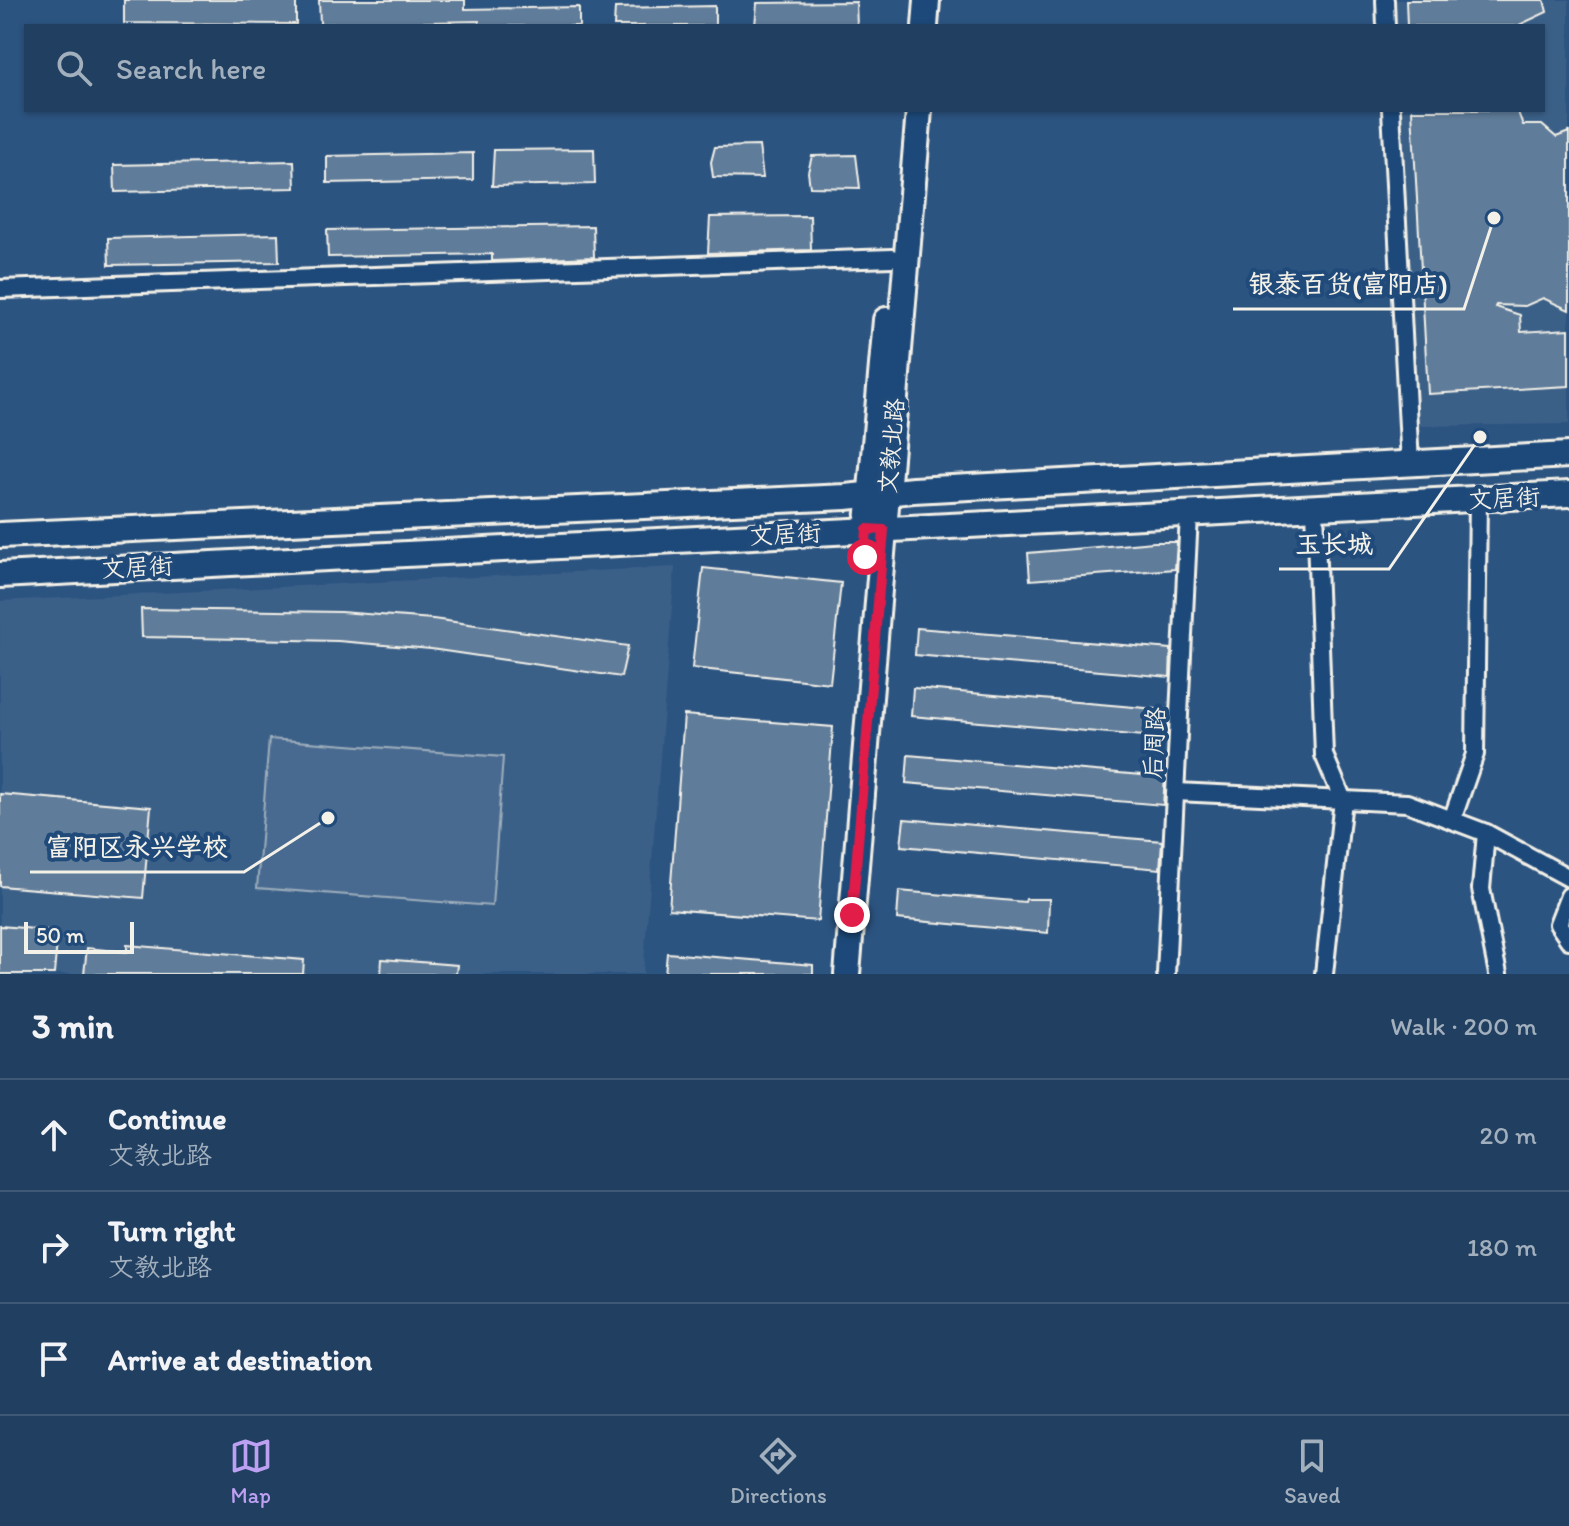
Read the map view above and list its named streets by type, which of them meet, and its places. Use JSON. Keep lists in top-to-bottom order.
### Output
{
  "streets": {
    "main road": ["文教北路", "文居街"],
    "street": ["后周路"]
  },
  "crossings": [
    ["文教北路", "文居街"],
    ["文居街", "后周路"]
  ],
  "places": ["银泰百货(富阳店)", "玉长城", "富阳区永兴学校"],
  "scale_bar": "50 m",
  "page": {
    "search": "Search here",
    "scale": "50 m",
    "heading": ["3 min", "Walk · 200 m"],
    "list": [
      ["Continue", "文教北路", "20 m"],
      ["Turn right", "文教北路", "180 m"],
      "Arrive at destination"
    ],
    "nav": ["Map", "Directions", "Saved"]
  }
}
